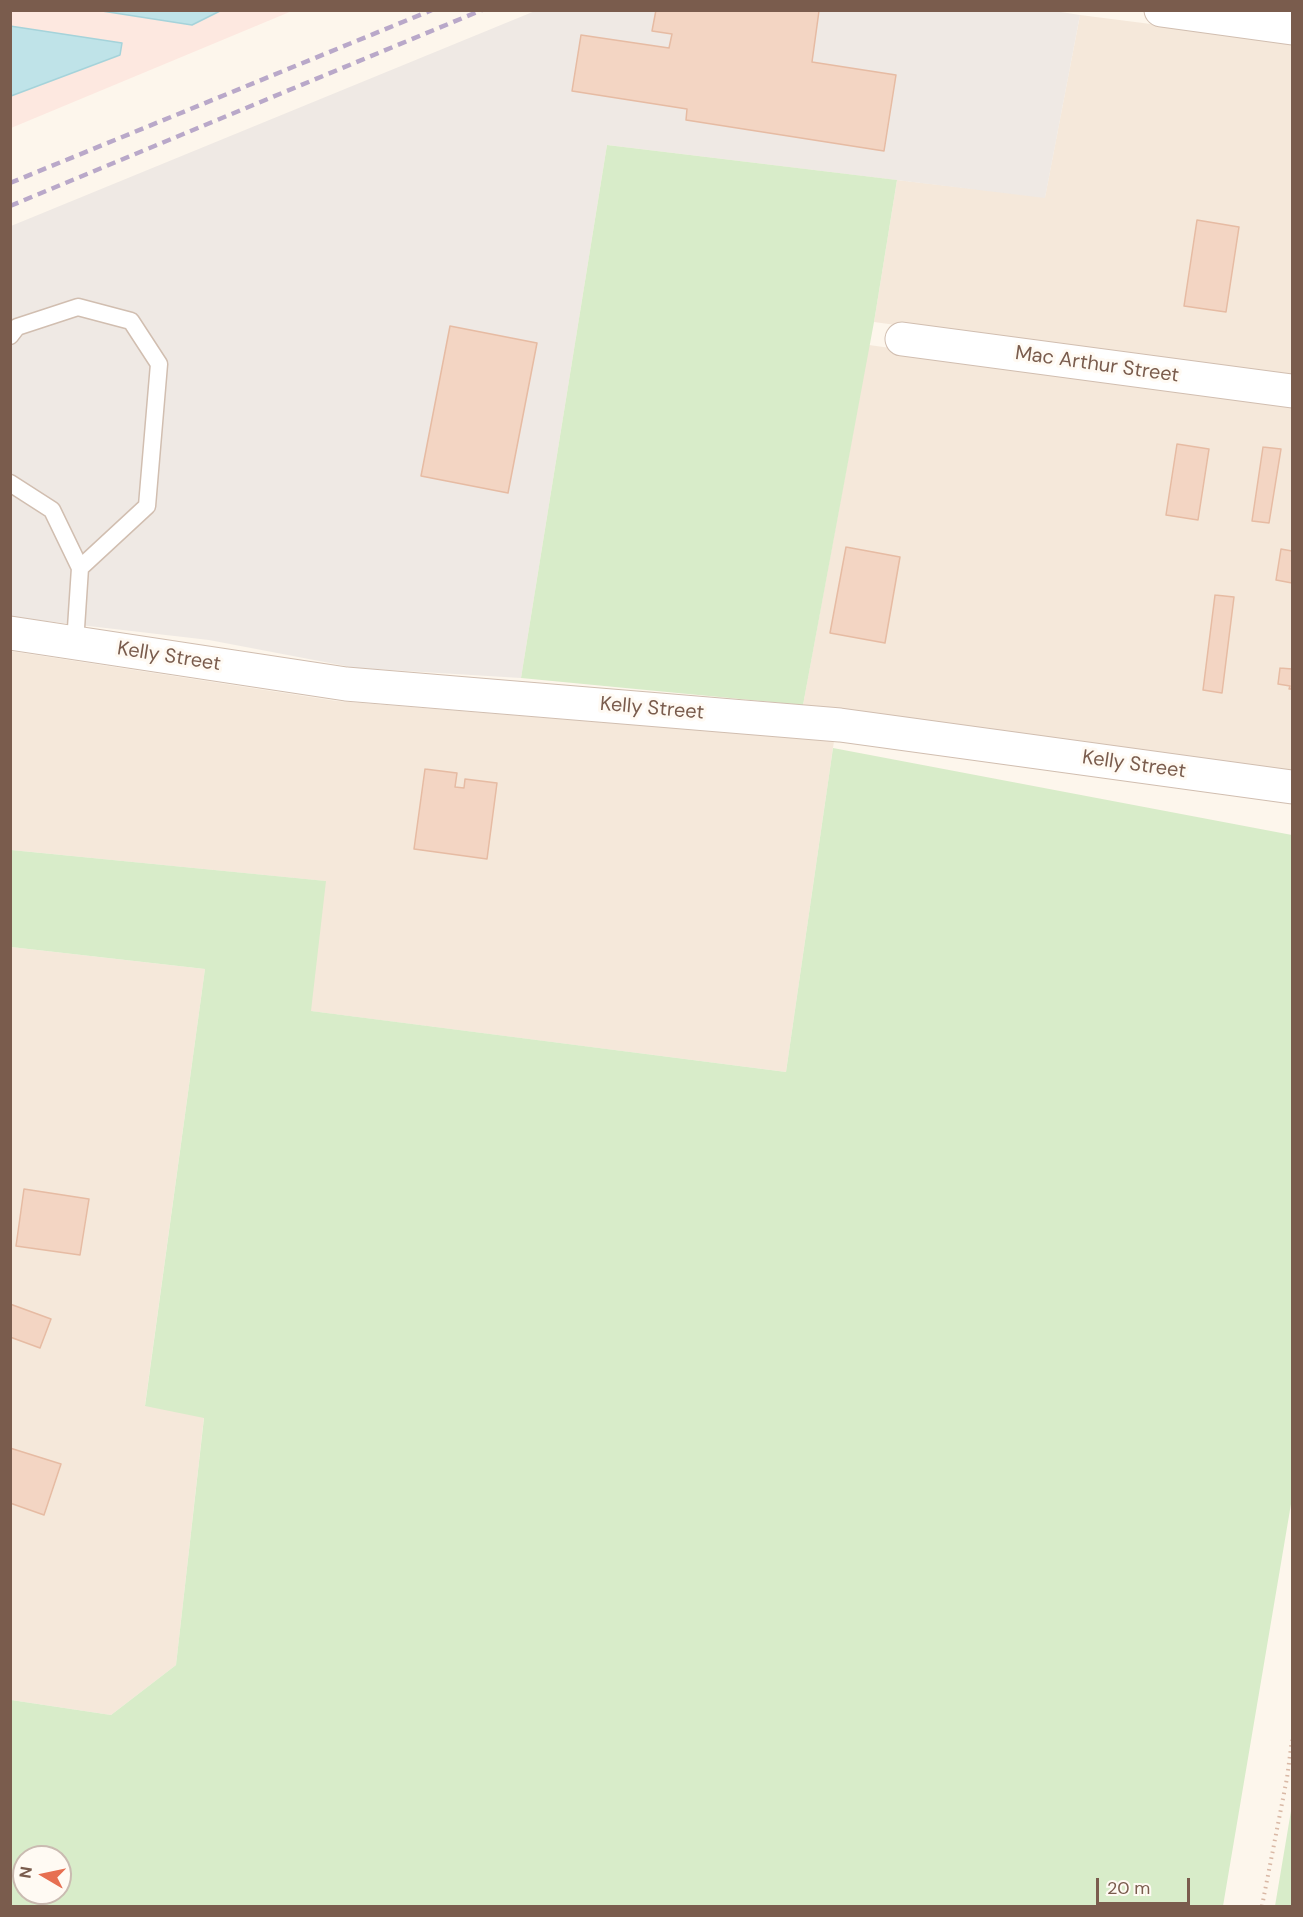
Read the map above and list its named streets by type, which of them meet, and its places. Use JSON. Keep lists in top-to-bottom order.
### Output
{
  "streets": {
    "street": ["Mac Arthur Street", "Kelly Street"]
  },
  "scale_bar": "20 m",
  "north": "left"
}
